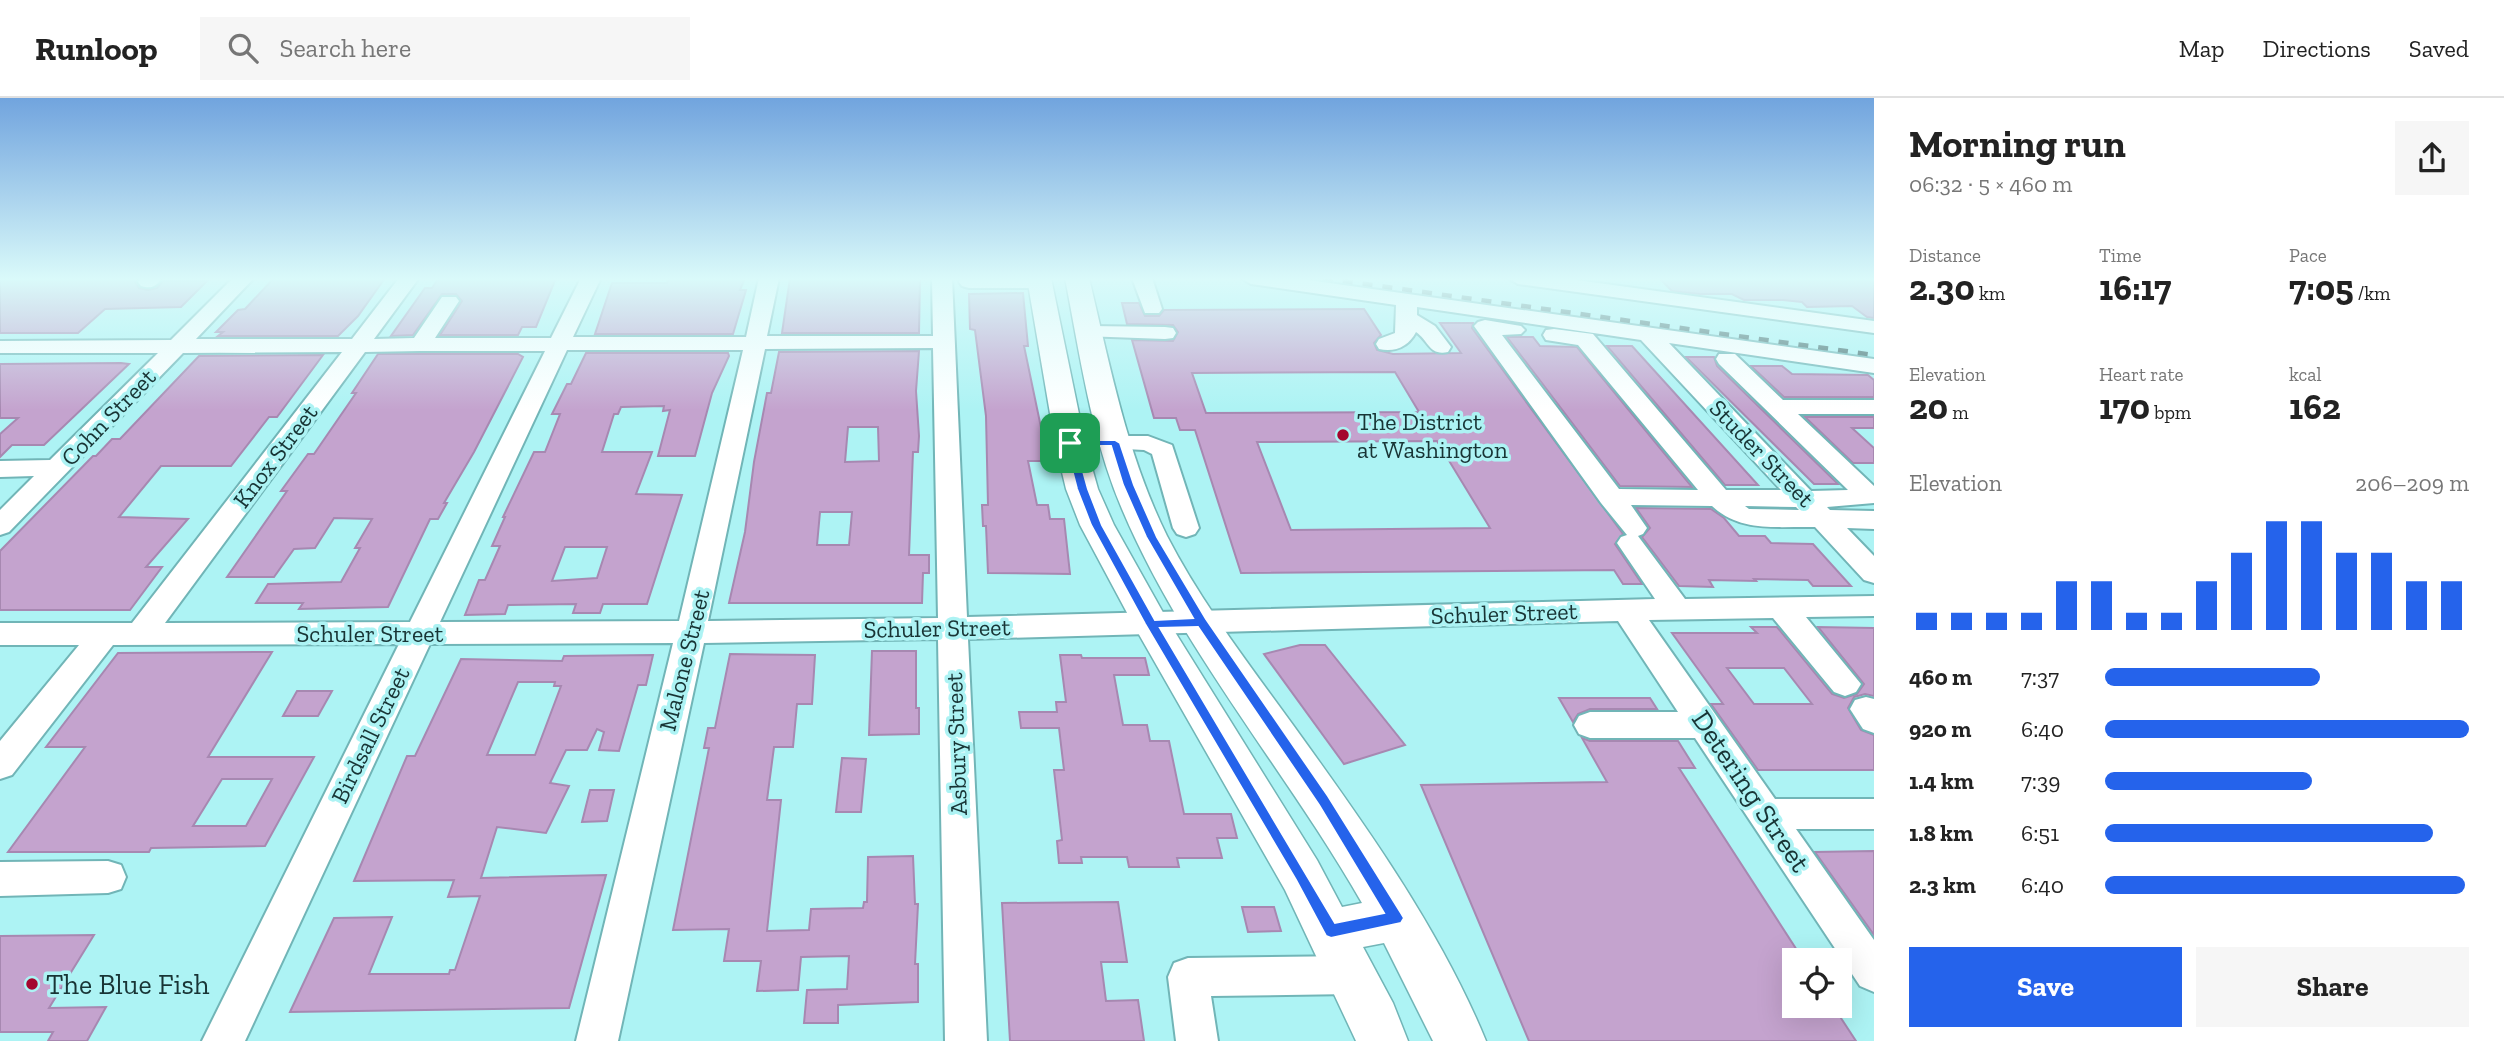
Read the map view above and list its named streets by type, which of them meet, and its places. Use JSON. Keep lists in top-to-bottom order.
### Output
{
  "streets": {
    "street": [
      "Cohn Street",
      "Studer Street",
      "Knox Street",
      "Schuler Street",
      "Malone Street",
      "Birdsall Street",
      "Asbury Street",
      "Detering Street"
    ]
  },
  "crossings": [
    ["Knox Street", "Schuler Street"],
    ["Schuler Street", "Malone Street"],
    ["Schuler Street", "Birdsall Street"],
    ["Schuler Street", "Asbury Street"],
    ["Schuler Street", "Detering Street"]
  ],
  "places": ["The District at Washington", "The Blue Fish"],
  "page": {
    "header": "Runloop",
    "search": "Search here",
    "nav": ["Map", "Directions", "Saved"],
    "heading": ["Morning run", "06:32 · 5 × 460 m"],
    "stats": [
      ["Distance", "2.30 km"],
      ["Time", "16:17"],
      ["Pace", "7:05 /km"],
      ["Elevation", "20 m"],
      ["Heart rate", "170 bpm"],
      ["kcal", "162"]
    ],
    "chart": ["Elevation", "206–209 m"],
    "list": [
      {
        "name": "460 m",
        "note": "7:37"
      },
      {
        "name": "920 m",
        "note": "6:40"
      },
      {
        "name": "1.4 km",
        "note": "7:39"
      },
      {
        "name": "1.8 km",
        "note": "6:51"
      },
      {
        "name": "2.3 km",
        "note": "6:40"
      }
    ],
    "buttons": ["Save", "Share"]
  }
}
